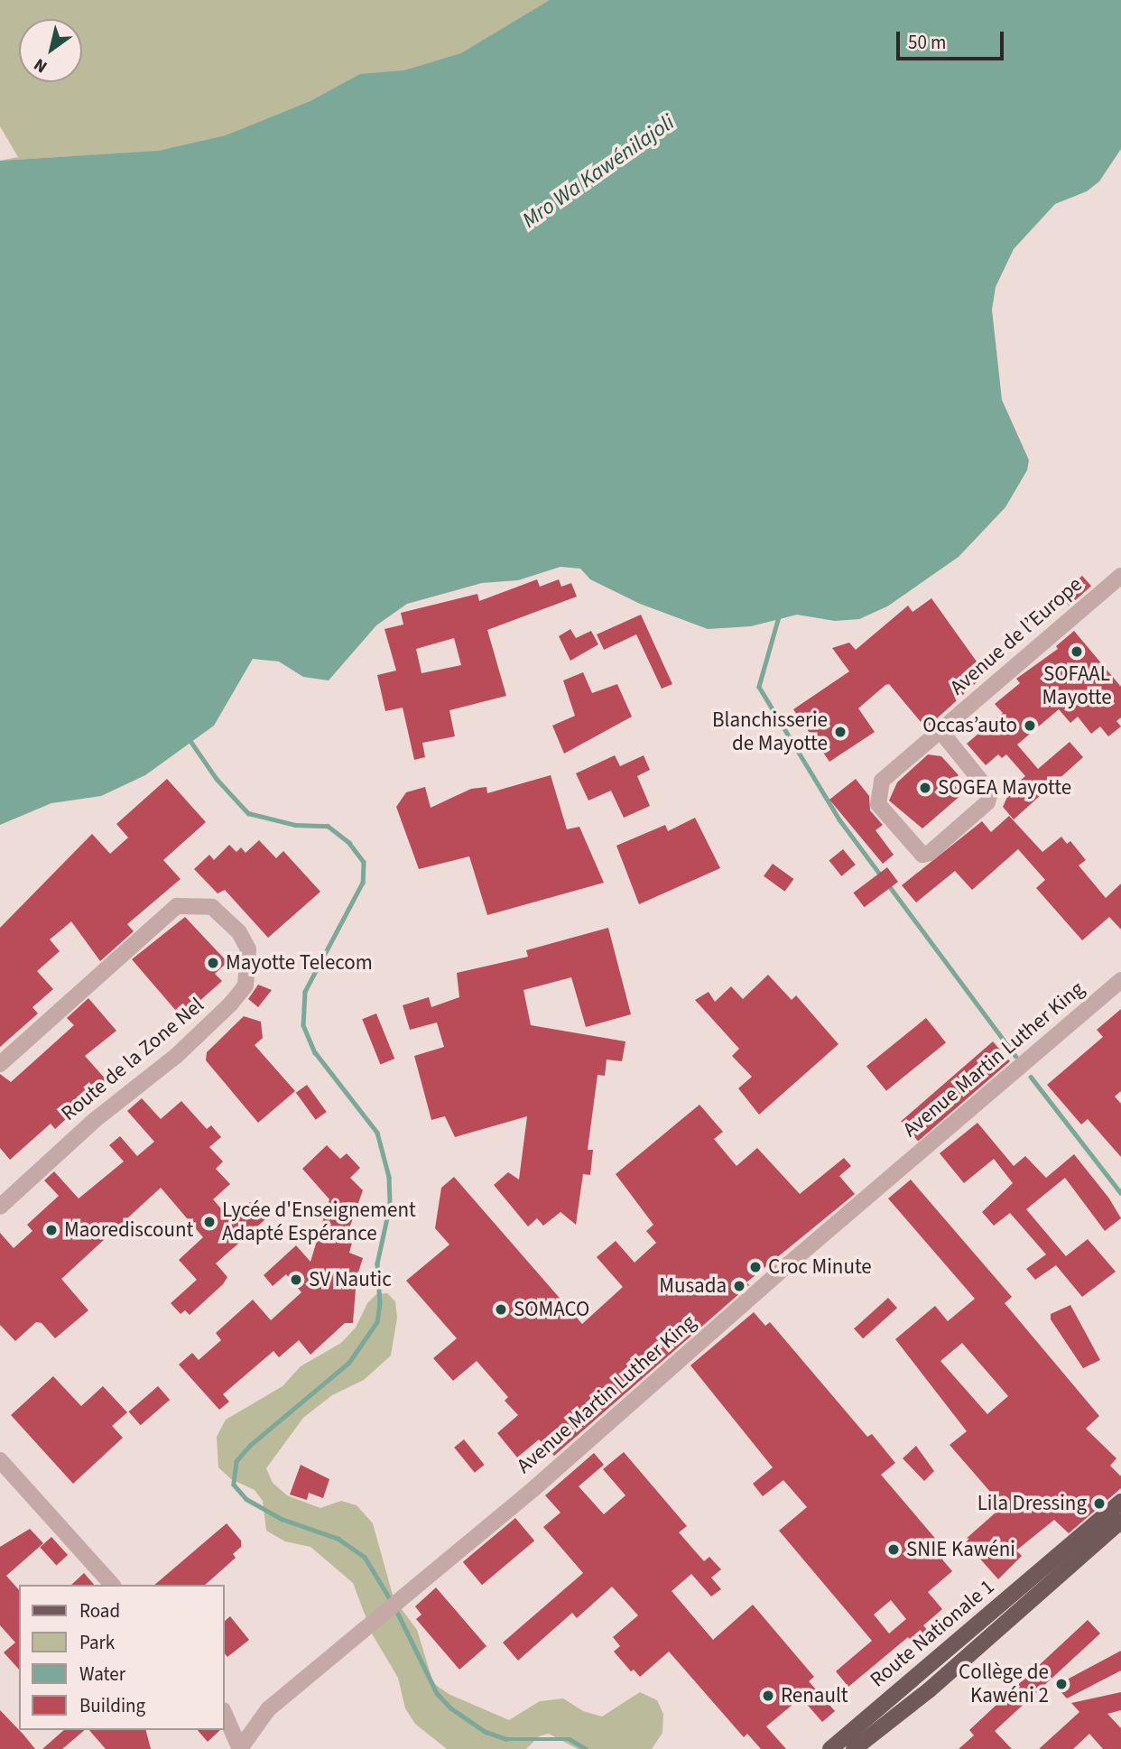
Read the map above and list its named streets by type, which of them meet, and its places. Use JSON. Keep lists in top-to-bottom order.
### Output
{
  "streets": {
    "main road": ["Route Nationale 1"],
    "street": ["Avenue de l’Europe", "Route de la Zone Nel", "Avenue Martin Luther King"]
  },
  "water": ["Mro Wa Kawénilajoli"],
  "places": [
    "SOFAAL Mayotte",
    "Occas’auto",
    "Blanchisserie de Mayotte",
    "SOGEA Mayotte",
    "Mayotte Telecom",
    "Lycée d'Enseignement Adapté Espérance",
    "Maorediscount",
    "Croc Minute",
    "SV Nautic",
    "Musada",
    "SOMACO",
    "Lila Dressing",
    "SNIE Kawéni",
    "Collège de Kawéni 2",
    "Renault"
  ],
  "legend": [
    "Road",
    "Park",
    "Water",
    "Building"
  ],
  "scale_bar": "50 m",
  "north": "bottom left"
}
